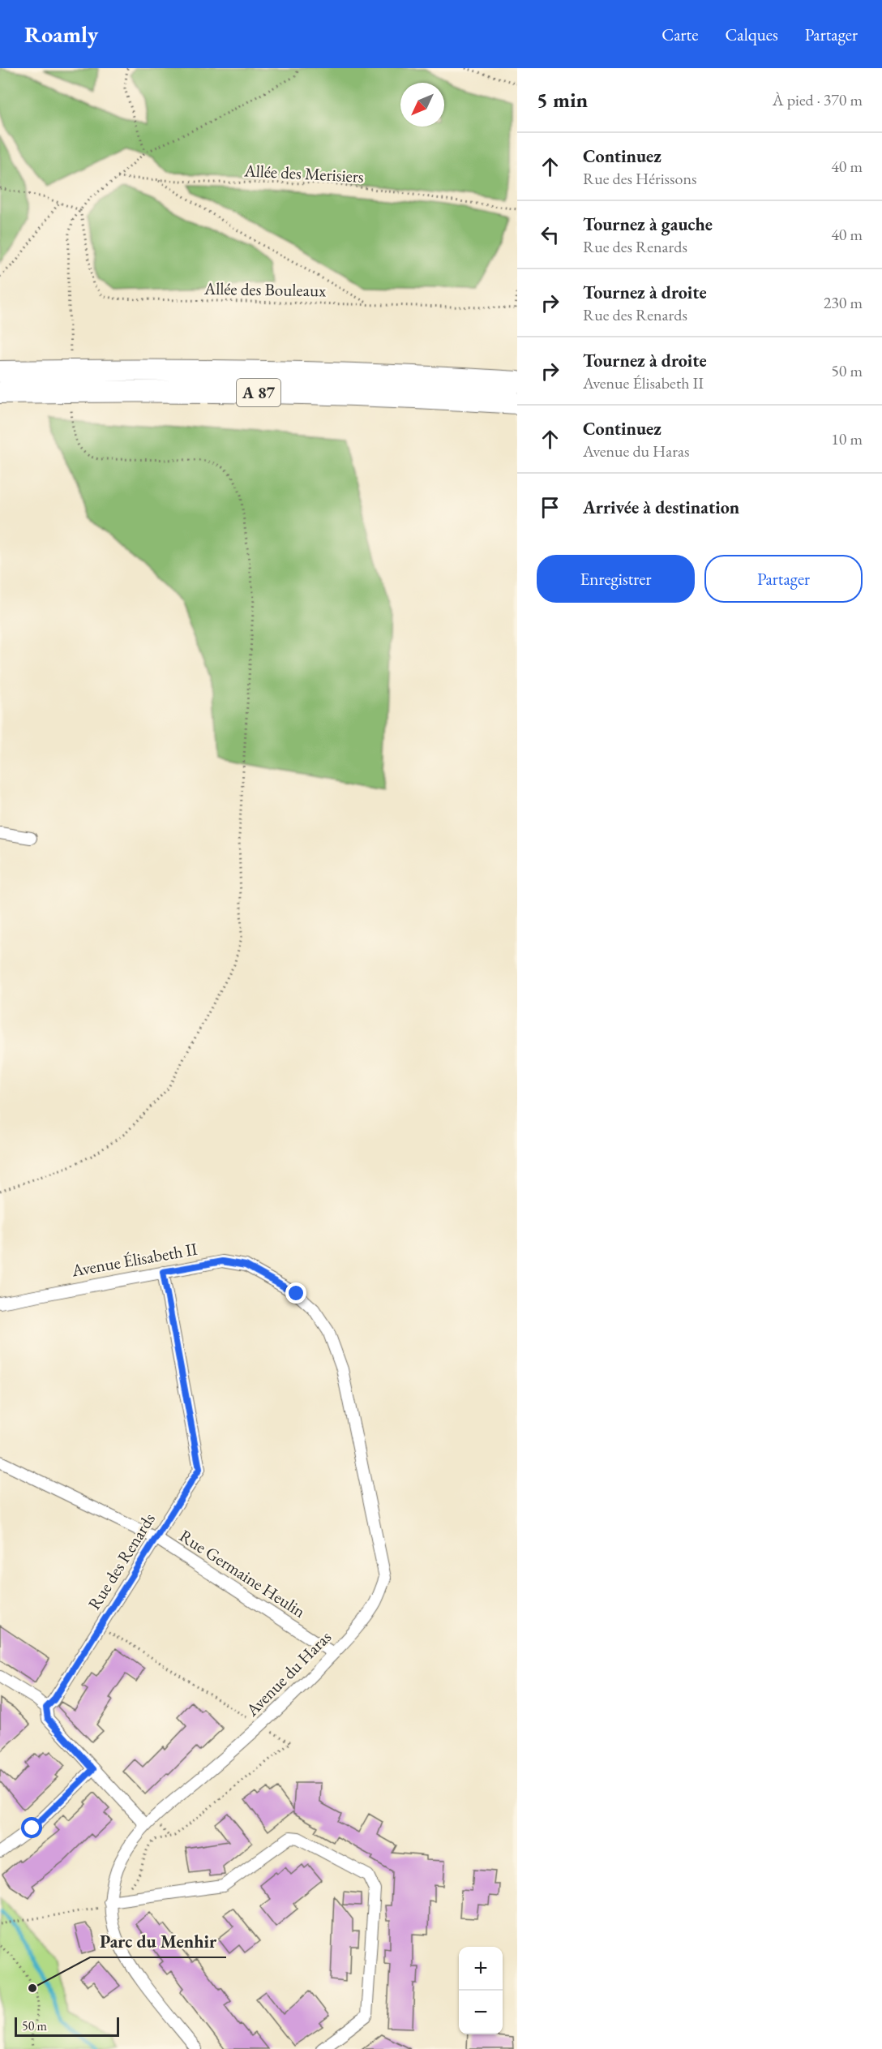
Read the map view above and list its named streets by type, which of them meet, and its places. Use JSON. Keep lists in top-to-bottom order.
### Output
{
  "streets": {
    "highway": ["A 87"],
    "street": [
      "Avenue Élisabeth II",
      "Rue des Renards",
      "Rue Germaine Heulin",
      "Avenue du Haras"
    ],
    "path": ["Allée des Merisiers", "Allée des Bouleaux"]
  },
  "crossings": [
    ["Avenue Élisabeth II", "Rue des Renards"],
    ["Avenue Élisabeth II", "Avenue du Haras"],
    ["Rue des Renards", "Rue Germaine Heulin"],
    ["Rue Germaine Heulin", "Avenue du Haras"]
  ],
  "places": ["Parc du Menhir"],
  "scale_bar": "50 m",
  "north": "bottom left",
  "page": {
    "header": "Roamly",
    "nav": ["Carte", "Calques", "Partager"],
    "heading": ["5 min", "À pied · 370 m"],
    "list": [
      ["Continuez", "Rue des Hérissons", "40 m"],
      ["Tournez à gauche", "Rue des Renards", "40 m"],
      ["Tournez à droite", "Rue des Renards", "230 m"],
      ["Tournez à droite", "Avenue Élisabeth II", "50 m"],
      ["Continuez", "Avenue du Haras", "10 m"],
      "Arrivée à destination"
    ],
    "buttons": ["Enregistrer", "Partager"],
    "map_buttons": ["+", "−"],
    "scale": "50 m"
  }
}
